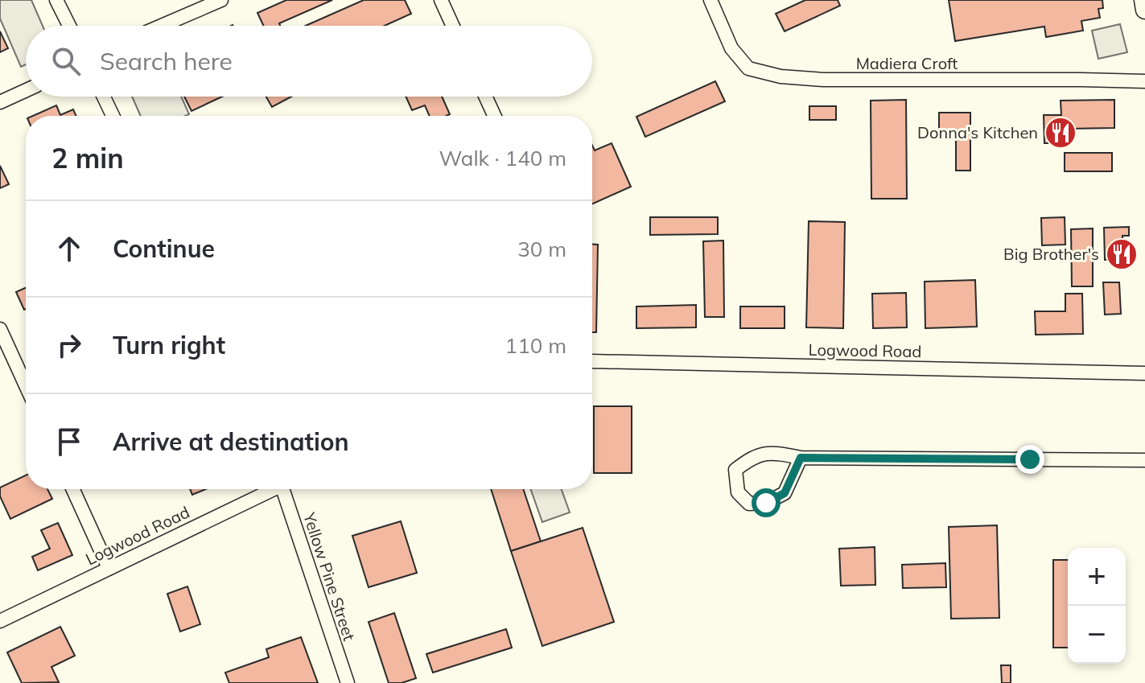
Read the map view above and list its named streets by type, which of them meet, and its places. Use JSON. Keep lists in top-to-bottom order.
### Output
{
  "streets": {
    "street": ["Madiera Croft", "Logwood Road", "Yellow Pine Street"]
  },
  "places": {
    "restaurant": ["Donna's Kitchen", "Big Brother's"]
  },
  "page": {
    "search": "Search here",
    "heading": ["2 min", "Walk · 140 m"],
    "list": [
      ["Continue", "30 m"],
      ["Turn right", "110 m"],
      "Arrive at destination"
    ],
    "map_buttons": ["+", "−"]
  }
}
